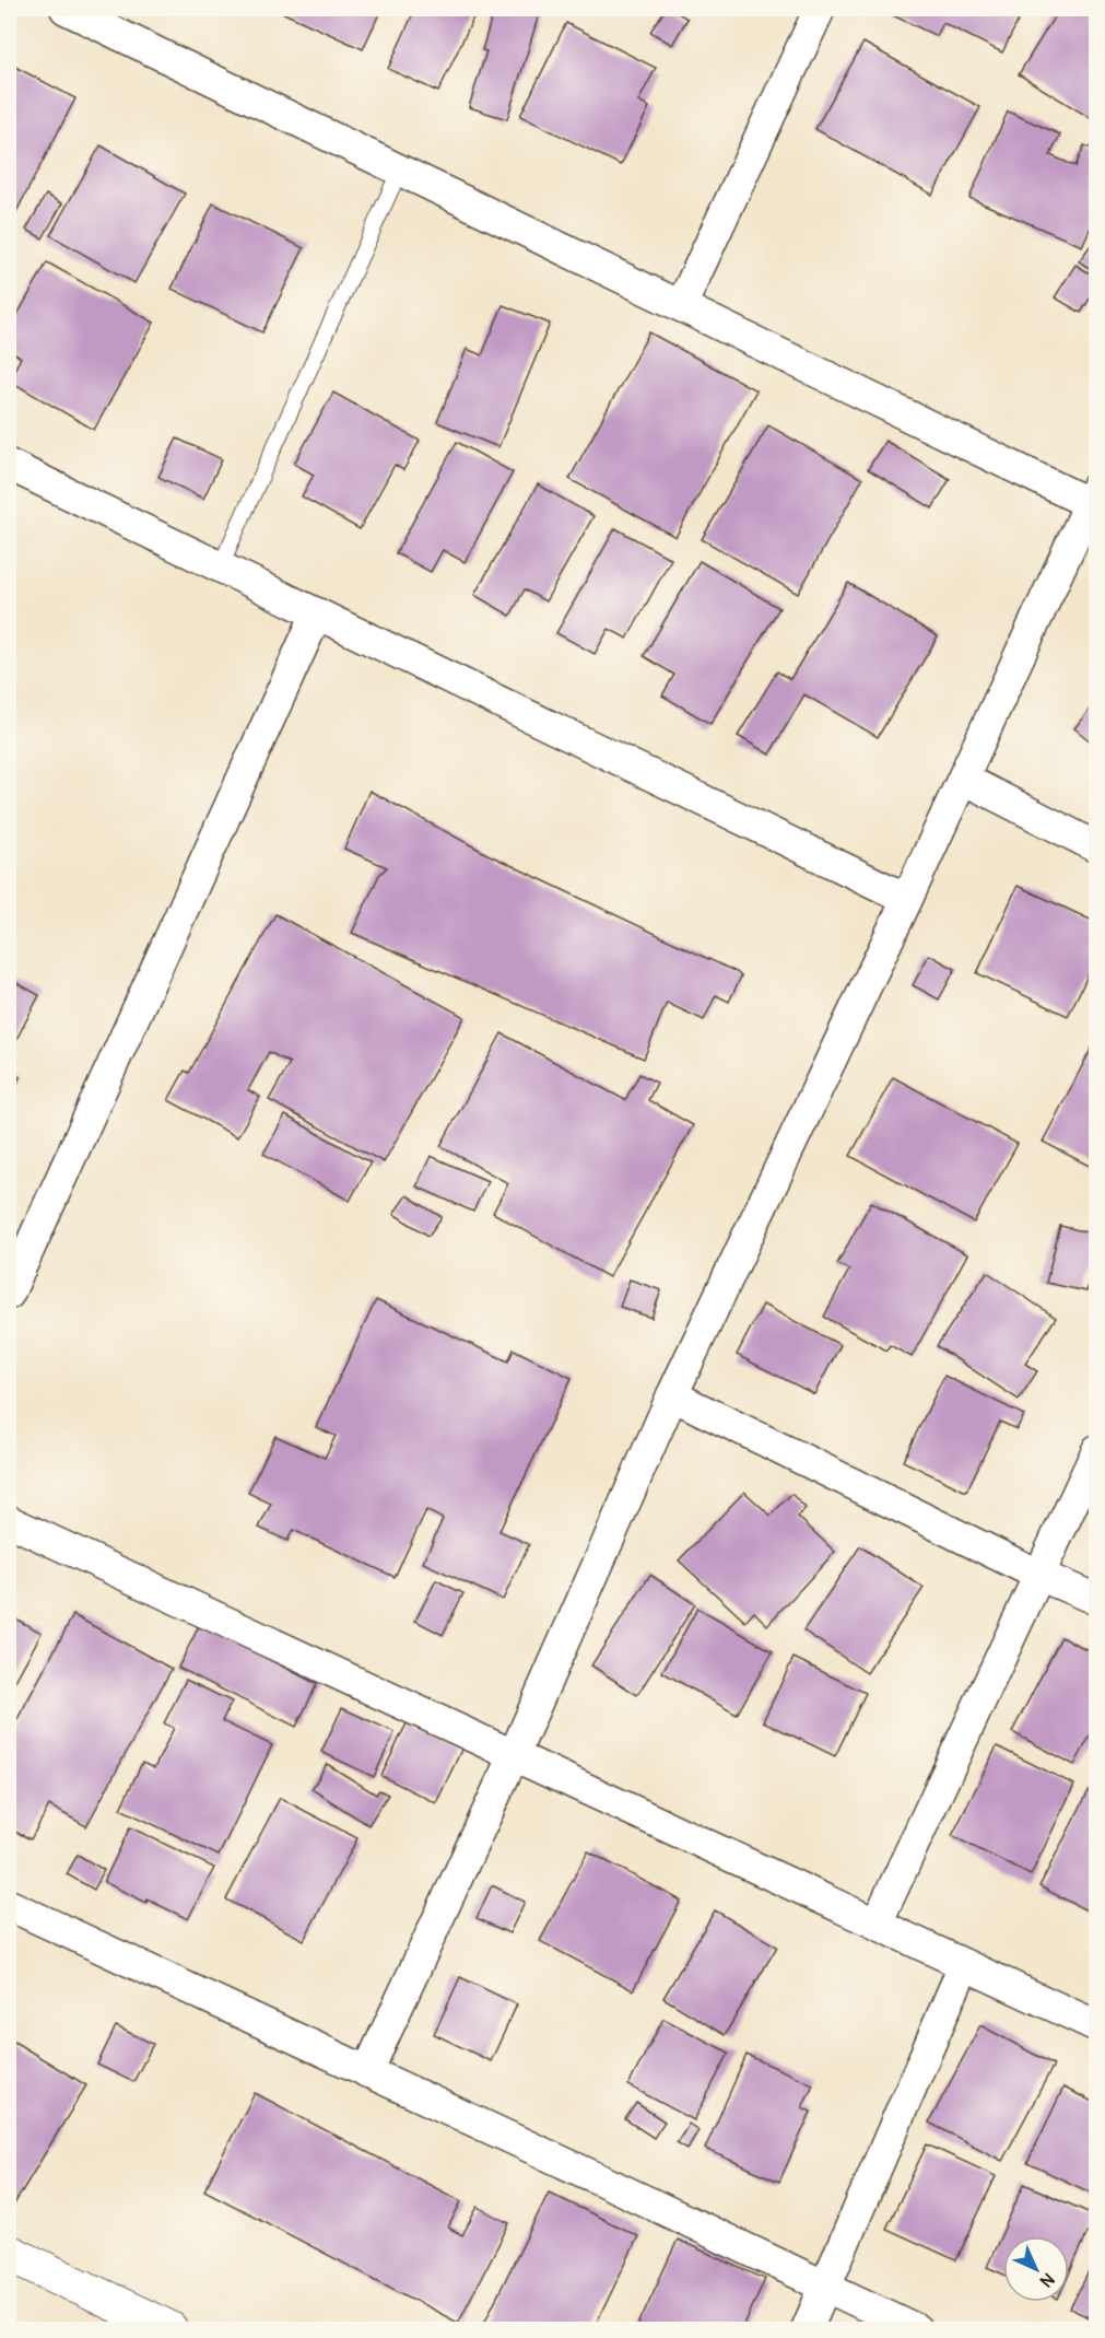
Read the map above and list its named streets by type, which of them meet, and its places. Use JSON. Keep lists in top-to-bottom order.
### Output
{
  "north": "bottom right"
}
